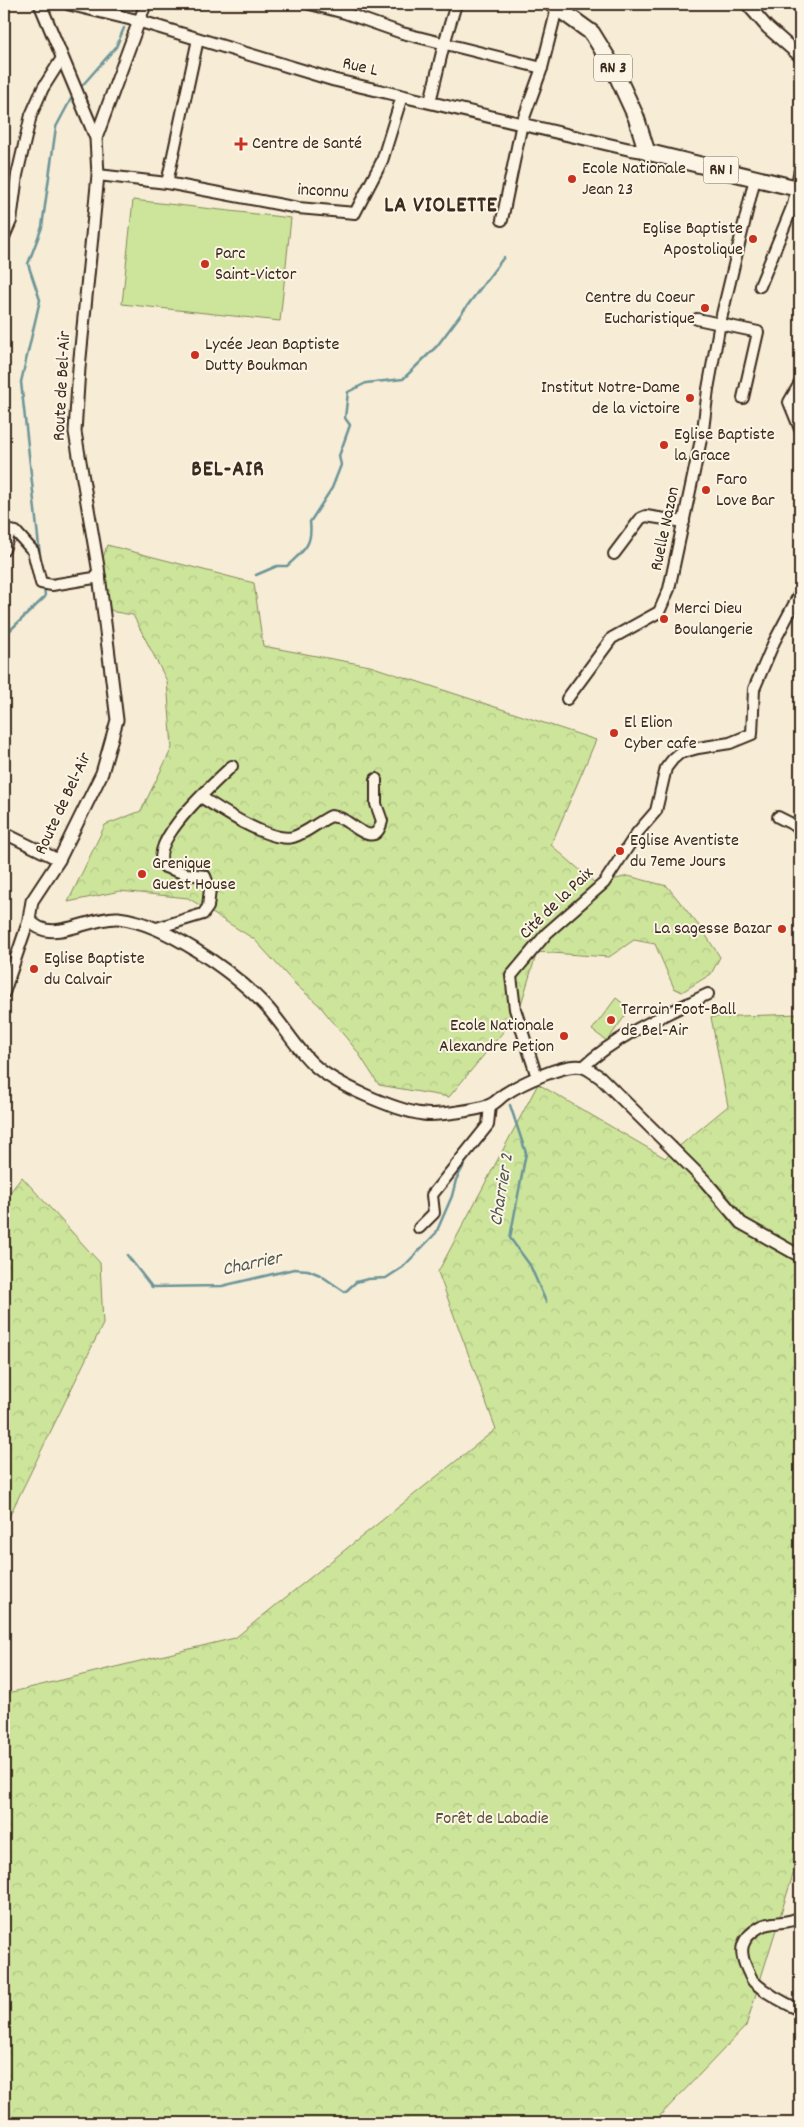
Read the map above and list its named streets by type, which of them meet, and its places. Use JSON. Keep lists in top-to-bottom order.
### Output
{
  "streets": {
    "main road": ["RN 3", "RN 1"],
    "street": [
      "Rue L",
      "inconnu",
      "Route de Bel-Air",
      "Ruelle Nazon",
      "Cité de la Paix"
    ]
  },
  "crossings": [
    ["Rue L", "RN 3"],
    ["Rue L", "RN 1"],
    ["Rue L", "inconnu"],
    ["RN 3", "RN 1"],
    ["RN 1", "Ruelle Nazon"],
    ["inconnu", "Route de Bel-Air"]
  ],
  "districts": ["LA VIOLETTE", "BEL-AIR"],
  "water": ["Charrier 2", "Charrier"],
  "parks": ["Forêt de Labadie"],
  "places": {
    "health": ["Centre de Santé"],
    "other": [
      "Ecole Nationale Jean 23",
      "Eglise Baptiste Apostolique",
      "Parc Saint-Victor",
      "Centre du Coeur Eucharistique",
      "Lycée Jean Baptiste Dutty Boukman",
      "Institut Notre-Dame de la victoire",
      "Eglise Baptiste la Grace",
      "Faro Love Bar",
      "Merci Dieu Boulangerie",
      "El Elion Cyber cafe",
      "Eglise Aventiste du 7eme Jours",
      "Grenique Guest House",
      "La sagesse Bazar",
      "Eglise Baptiste du Calvair",
      "Terrain Foot-Ball de Bel-Air",
      "Ecole Nationale Alexandre Petion"
    ]
  }
}
